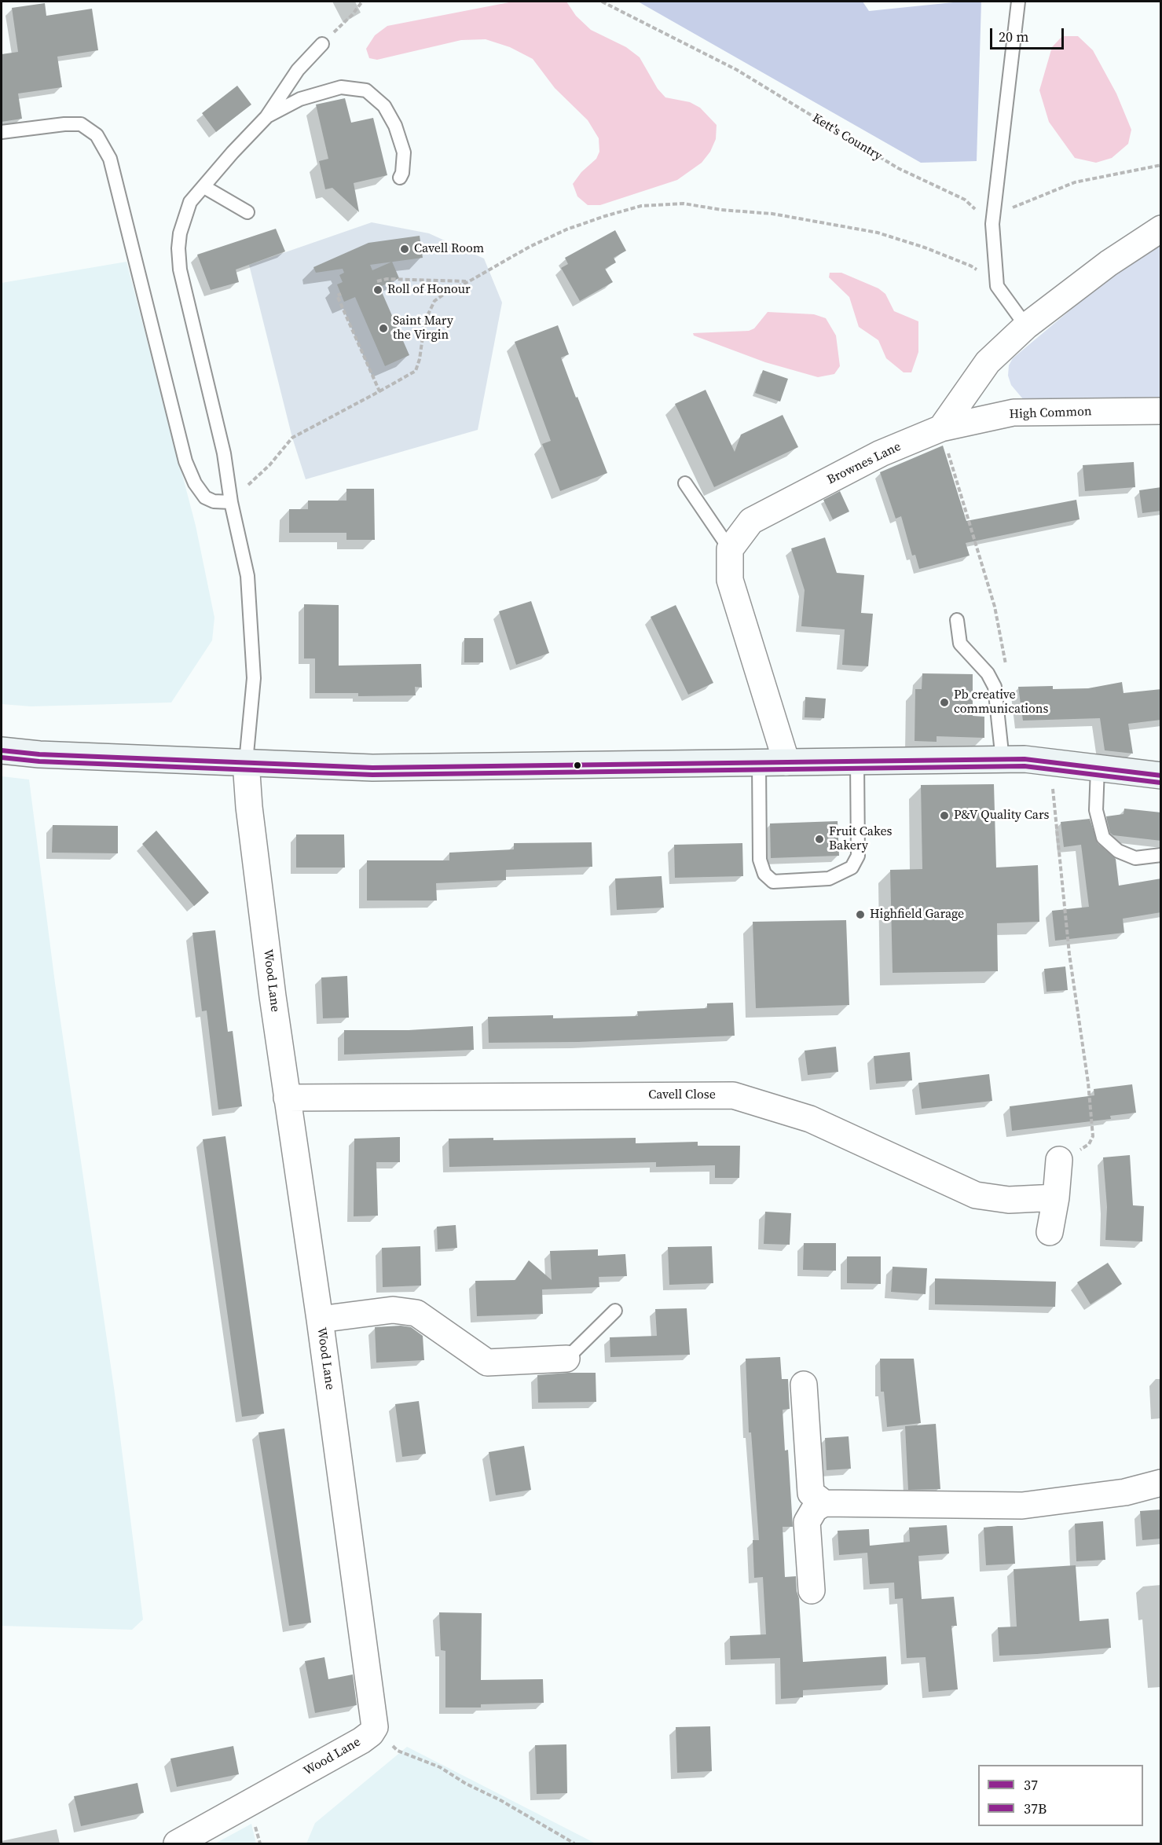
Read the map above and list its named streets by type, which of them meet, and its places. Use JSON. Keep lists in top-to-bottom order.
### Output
{
  "streets": {
    "street": [
      "High Common",
      "Brownes Lane",
      "Wood Lane",
      "Cavell Close"
    ],
    "path": ["Kett's Country"]
  },
  "crossings": [
    ["High Common", "Brownes Lane"],
    ["Wood Lane", "Cavell Close"]
  ],
  "places": [
    "Cavell Room",
    "Roll of Honour",
    "Saint Mary the Virgin",
    "Pb creative communications",
    "P&V Quality Cars",
    "Fruit Cakes Bakery",
    "Highfield Garage"
  ],
  "lines": ["transit line 37", "transit line 37B"],
  "legend": ["37", "37B"],
  "scale_bar": "20 m"
}
